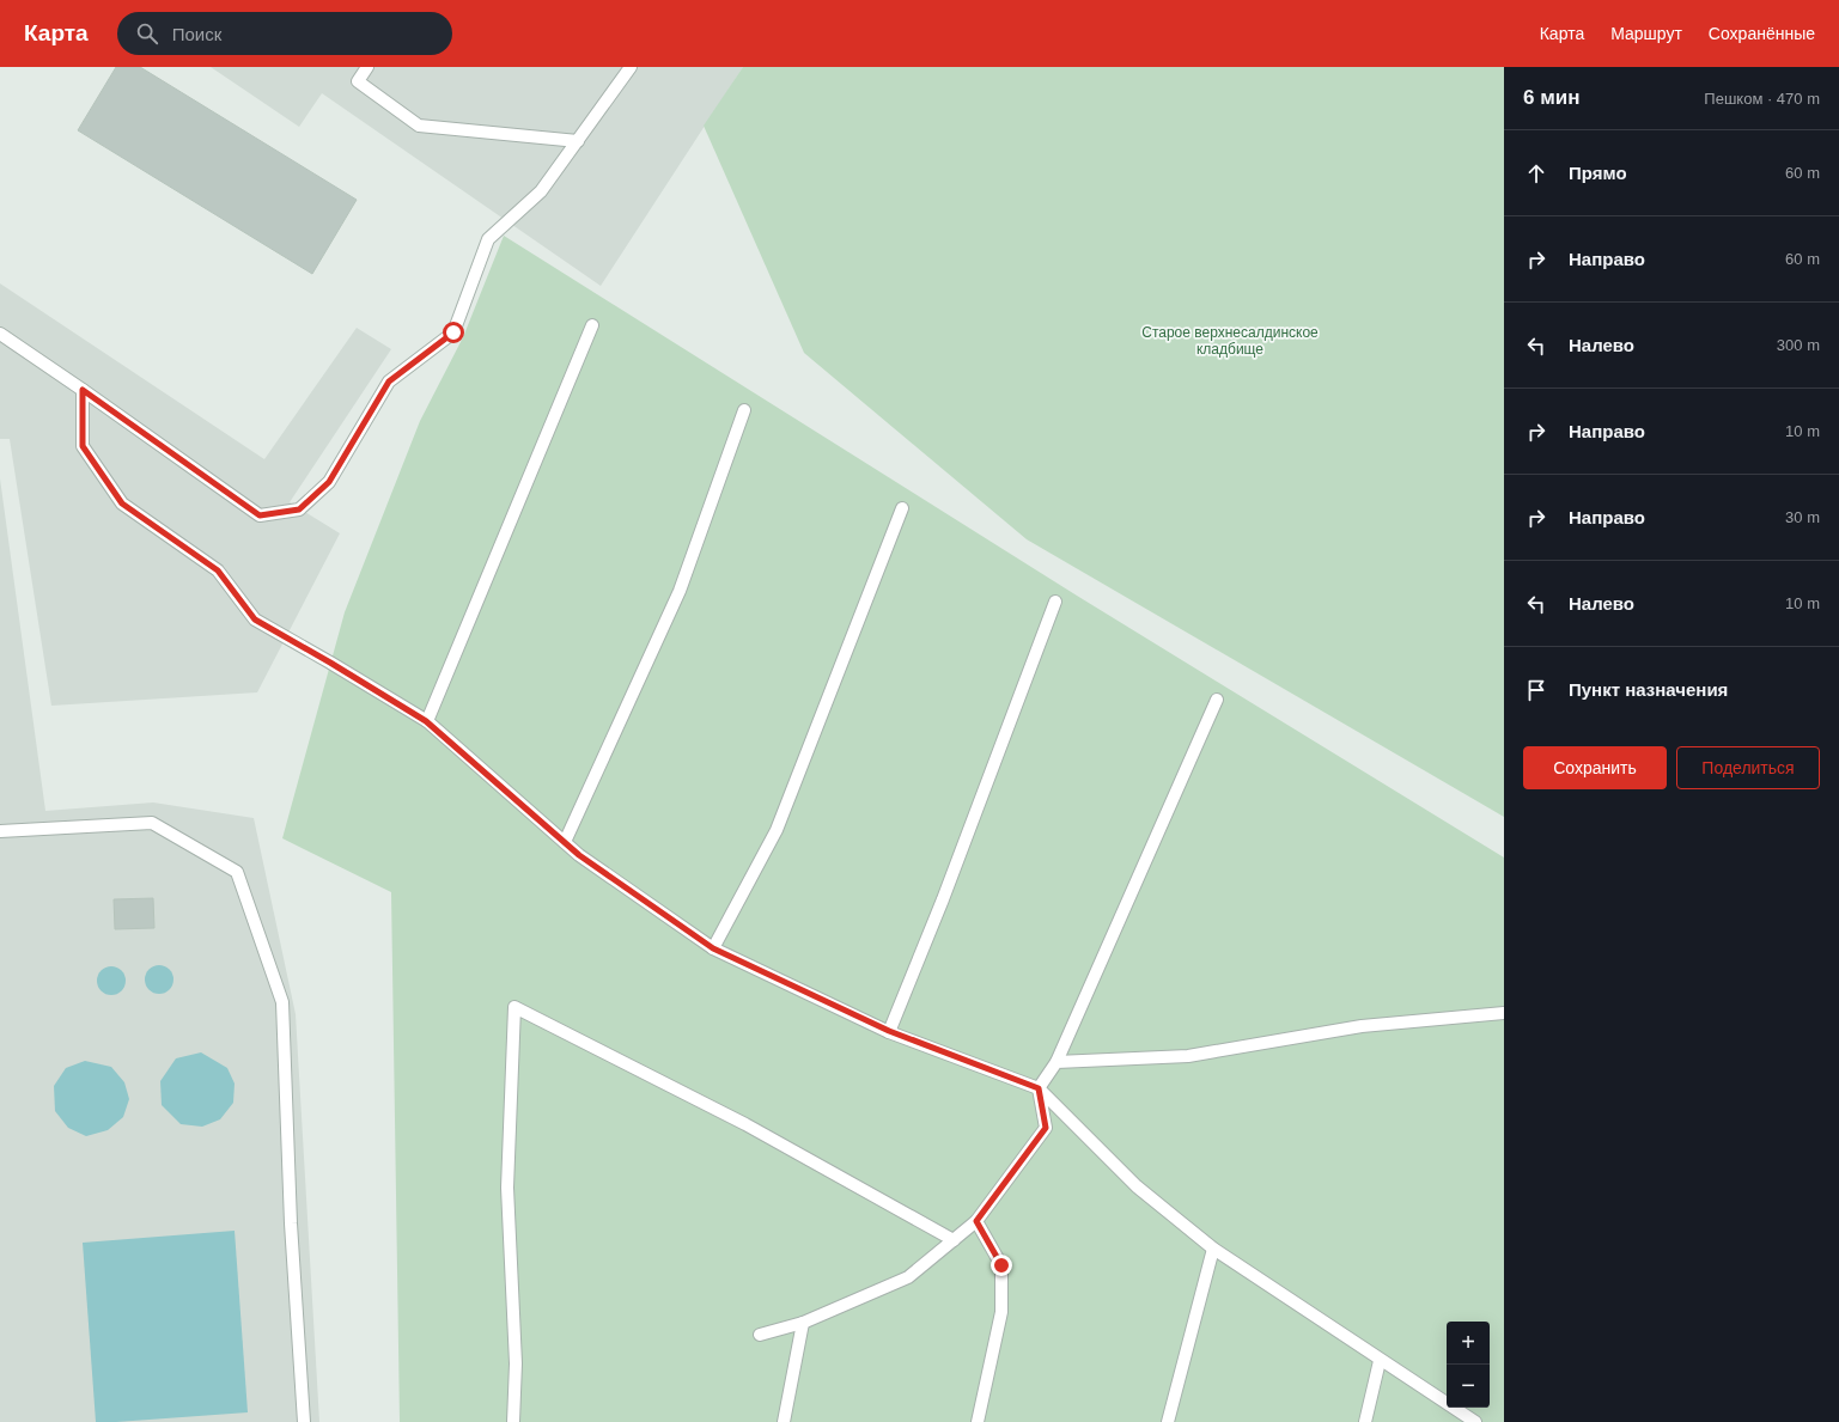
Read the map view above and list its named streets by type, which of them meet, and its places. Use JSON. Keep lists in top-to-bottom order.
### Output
{
  "parks": ["Старое верхнесалдинское кладбище"],
  "page": {
    "header": "Карта",
    "search": "Поиск",
    "nav": ["Карта", "Маршрут", "Сохранённые"],
    "heading": ["6 мин", "Пешком · 470 m"],
    "list": [
      ["Прямо", "60 m"],
      ["Направо", "60 m"],
      ["Налево", "300 m"],
      ["Направо", "10 m"],
      ["Направо", "30 m"],
      ["Налево", "10 m"],
      "Пункт назначения"
    ],
    "buttons": ["Сохранить", "Поделиться"],
    "map_buttons": ["+", "−"]
  }
}
